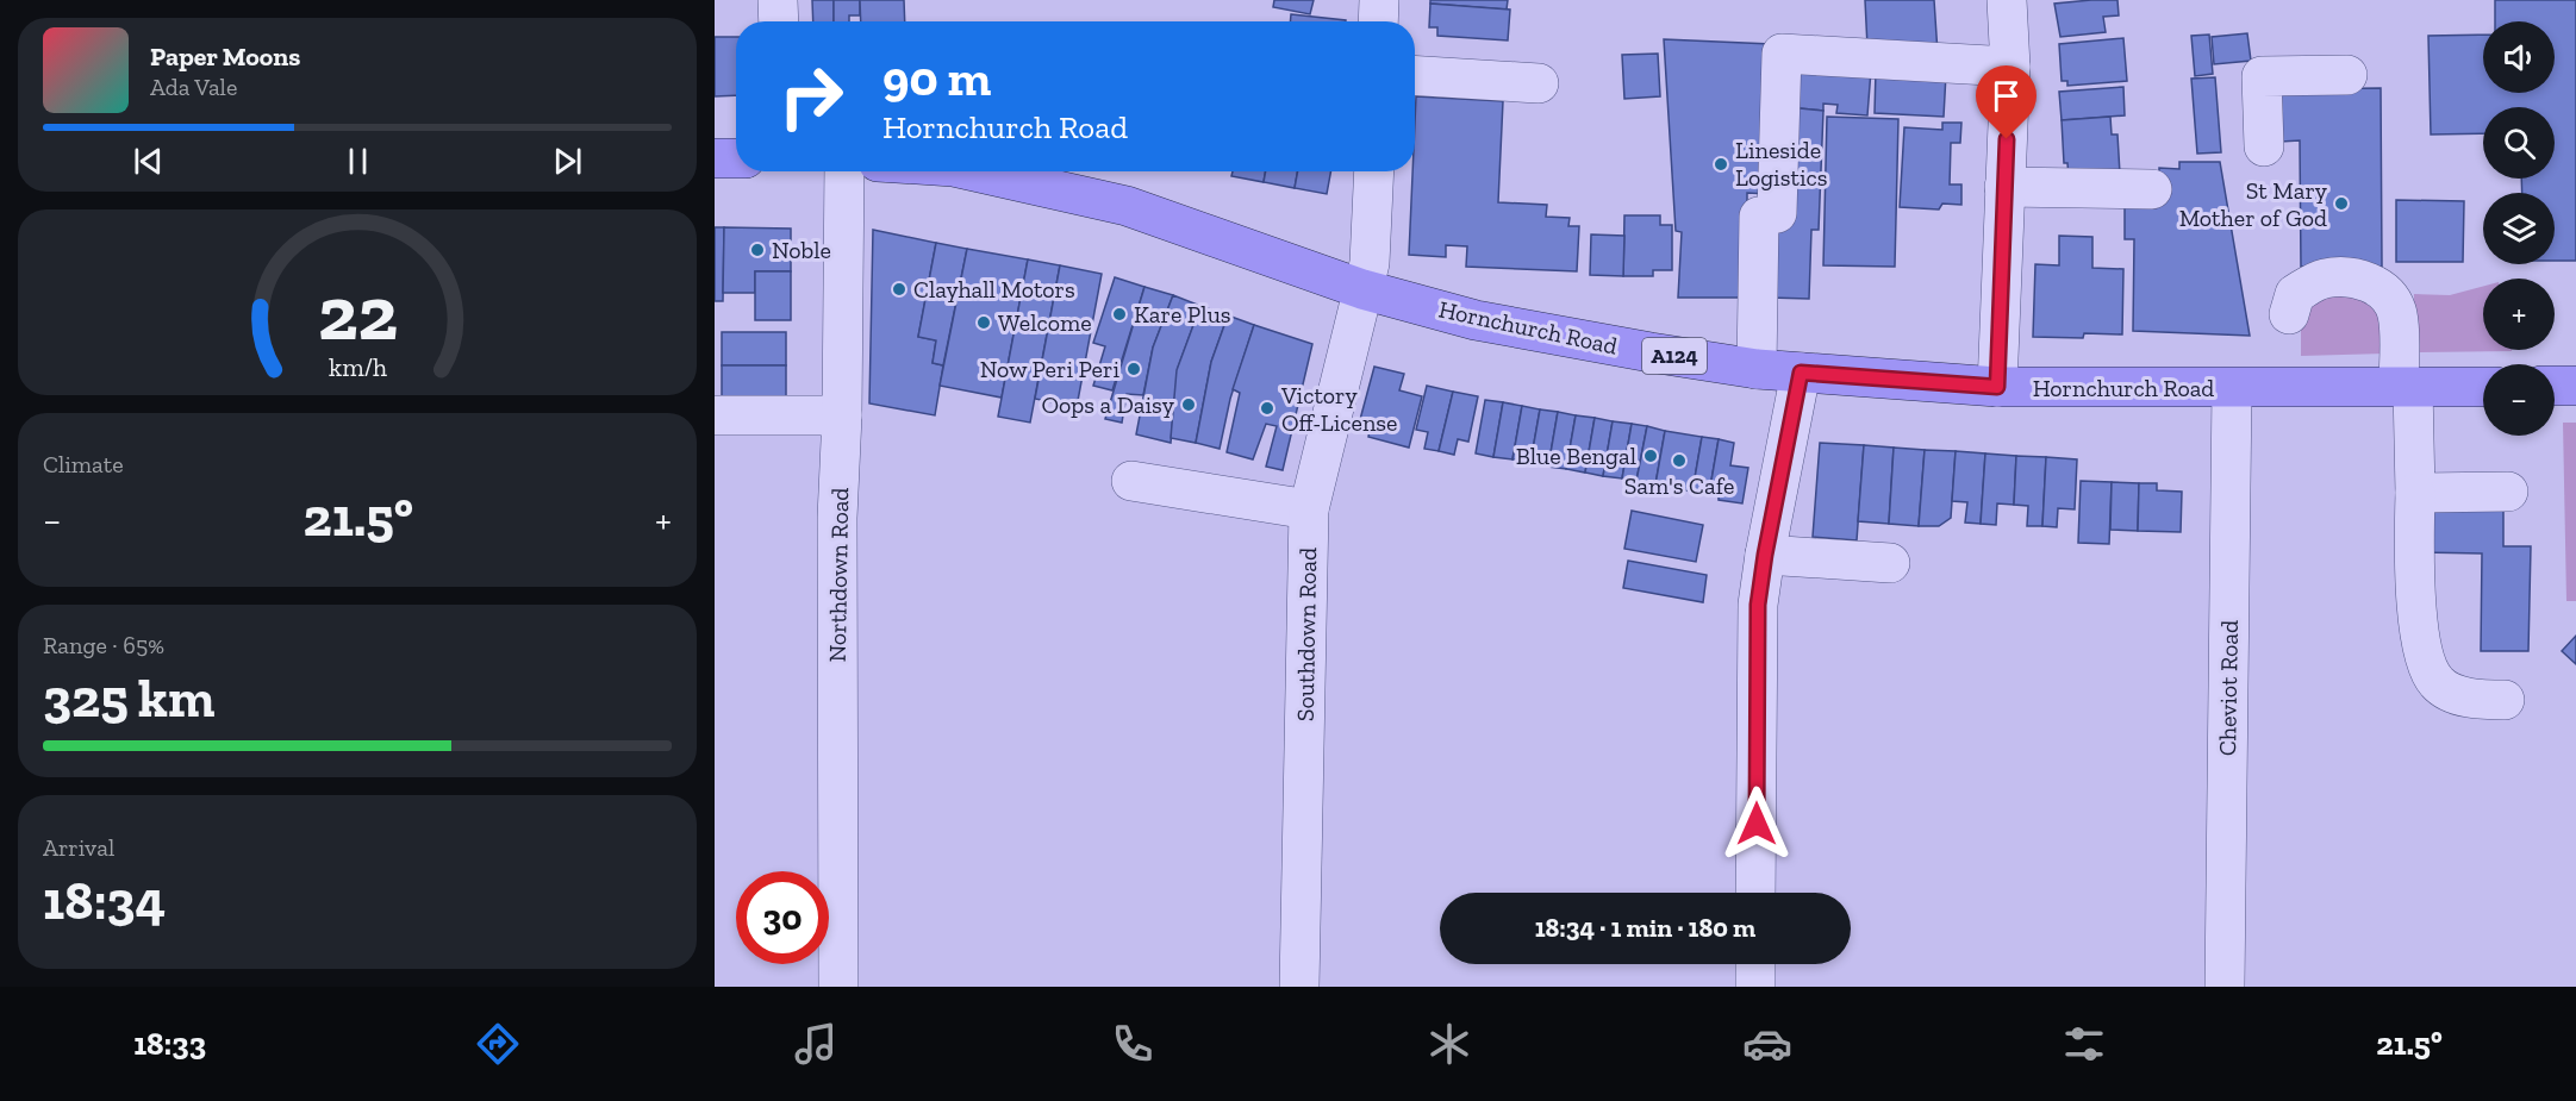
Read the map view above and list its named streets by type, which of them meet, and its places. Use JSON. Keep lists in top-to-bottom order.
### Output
{
  "streets": {
    "main road": ["Hornchurch Road", "A124"],
    "street": ["Northdown Road", "Southdown Road", "Cheviot Road"]
  },
  "crossings": [
    ["Hornchurch Road", "Southdown Road"],
    ["Hornchurch Road", "Cheviot Road"]
  ],
  "places": [
    "Lineside Logistics",
    "St Mary Mother of God",
    "Noble",
    "Clayhall Motors",
    "Kare Plus",
    "Welcome",
    "Now Peri Peri",
    "Oops a Daisy",
    "Victory Off-License",
    "Blue Bengal",
    "Sam's Cafe"
  ],
  "page": {
    "map_buttons": ["+", "−"],
    "turn": ["90 m", "Hornchurch Road"],
    "song": ["Paper Moons", "Ada Vale"],
    "tile": [
      "Climate",
      ["Range · 65%", "325 km"],
      ["Arrival", "18:34"]
    ],
    "heat": ["−", "21.5°", "+"],
    "limit": "30",
    "trip": "18:34 · 1 min · 180 m",
    "tabs": ["18:33", "21.5°"],
    "gauge": ["22", "km/h"]
  }
}
